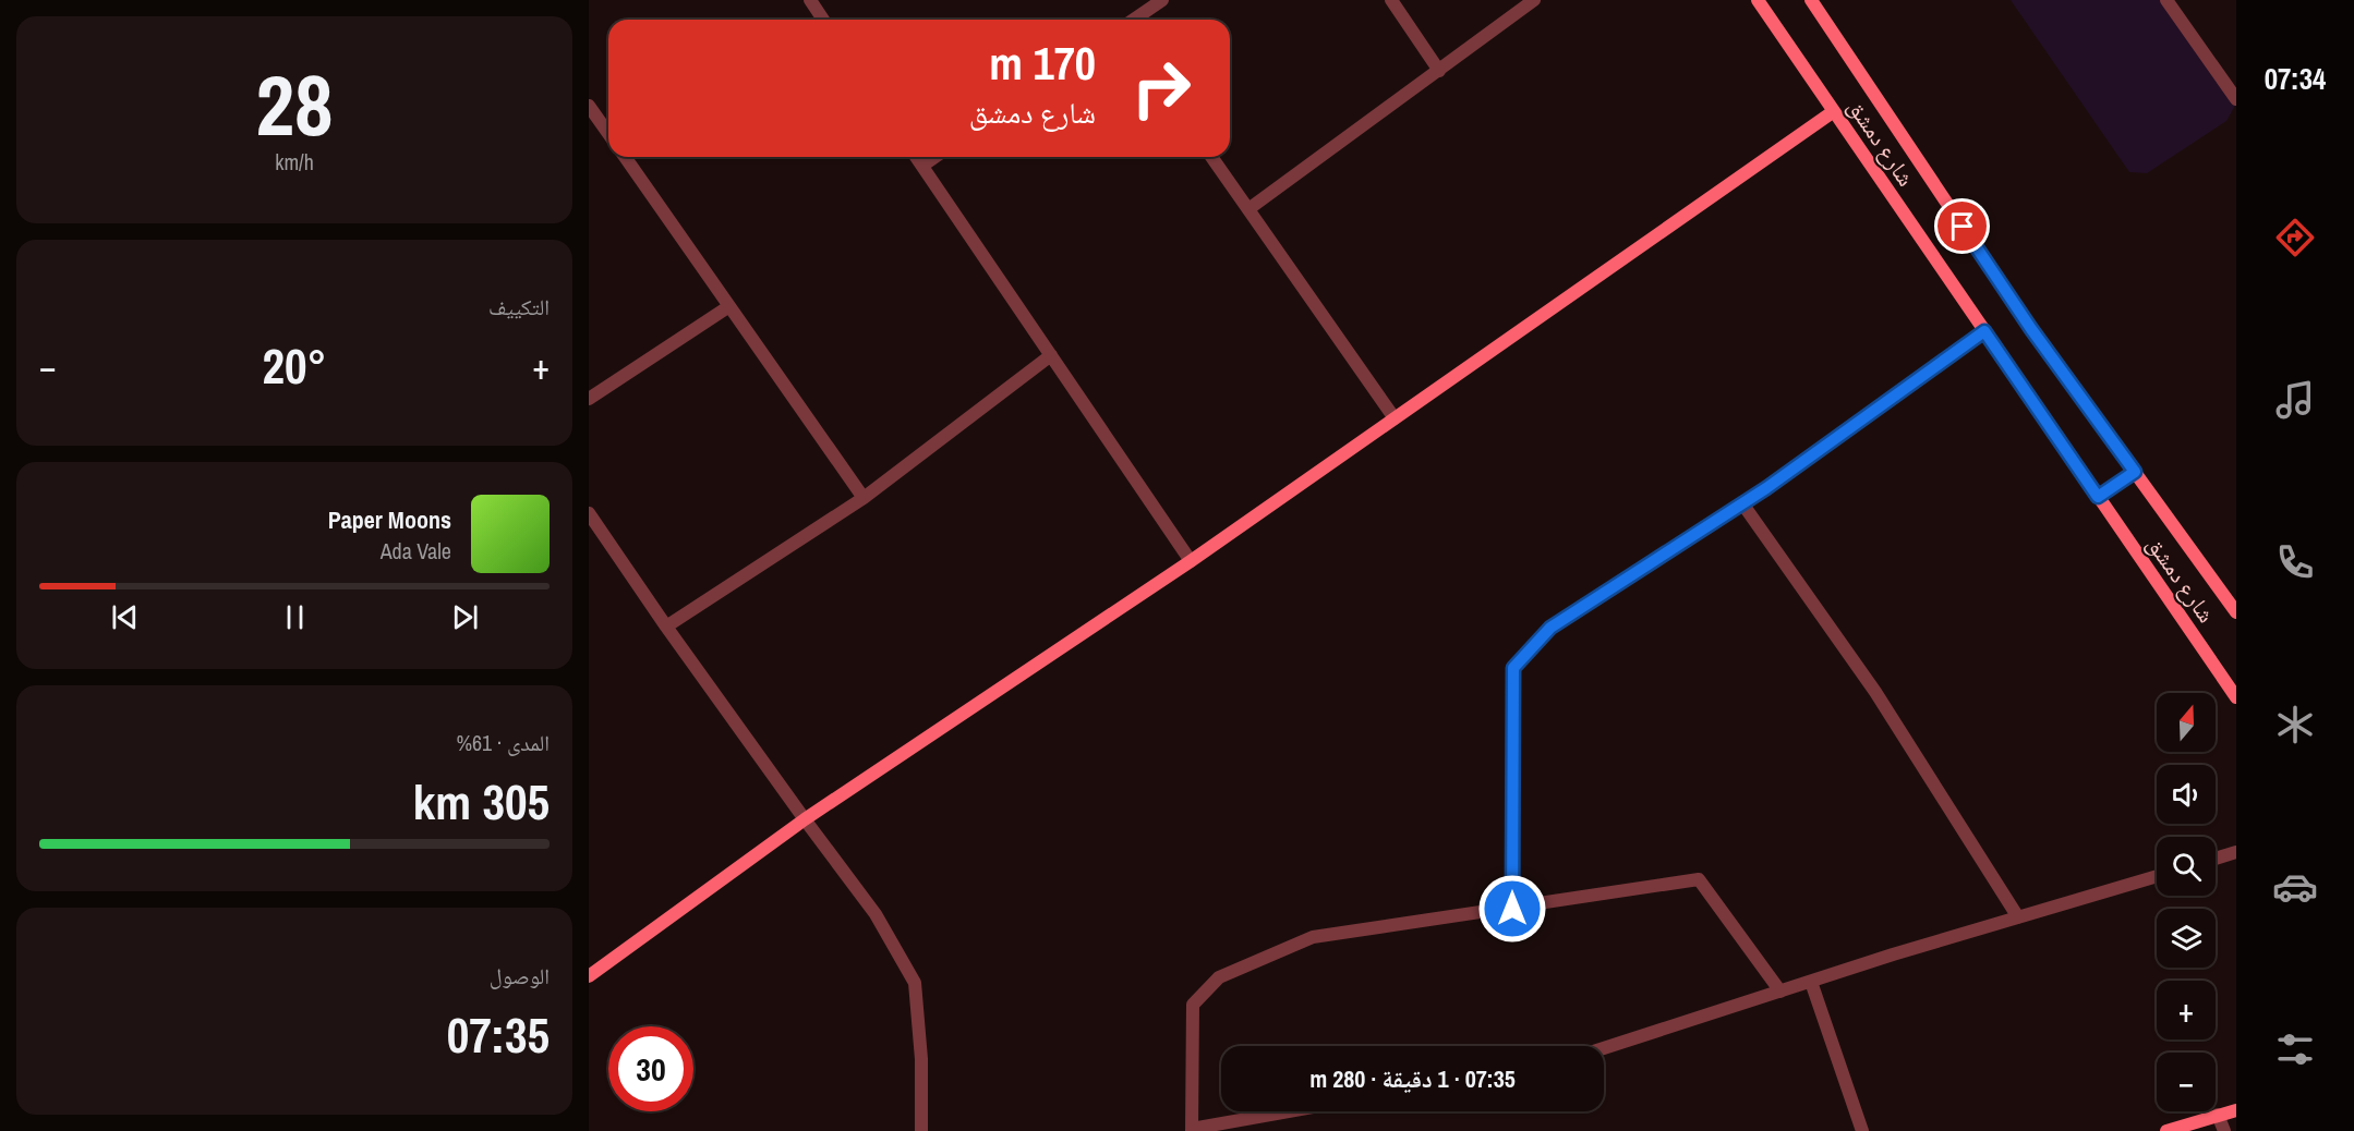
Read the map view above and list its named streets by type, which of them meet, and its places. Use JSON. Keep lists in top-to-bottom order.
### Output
{
  "streets": {
    "main road": ["شارع دمشق"]
  },
  "north": "top",
  "page": {
    "tabs": "07:34",
    "tile": [
      ["28", "km/h"],
      "التكييف",
      ["المدى · 61%", "305 km"],
      ["الوصول", "07:35"]
    ],
    "turn": ["170 m", "شارع دمشق"],
    "heat": ["−", "20°", "+"],
    "song": ["Paper Moons", "Ada Vale"],
    "map_buttons": ["+", "−"],
    "limit": "30",
    "trip": "07:35 · 1 دقيقة · 280 m"
  }
}
